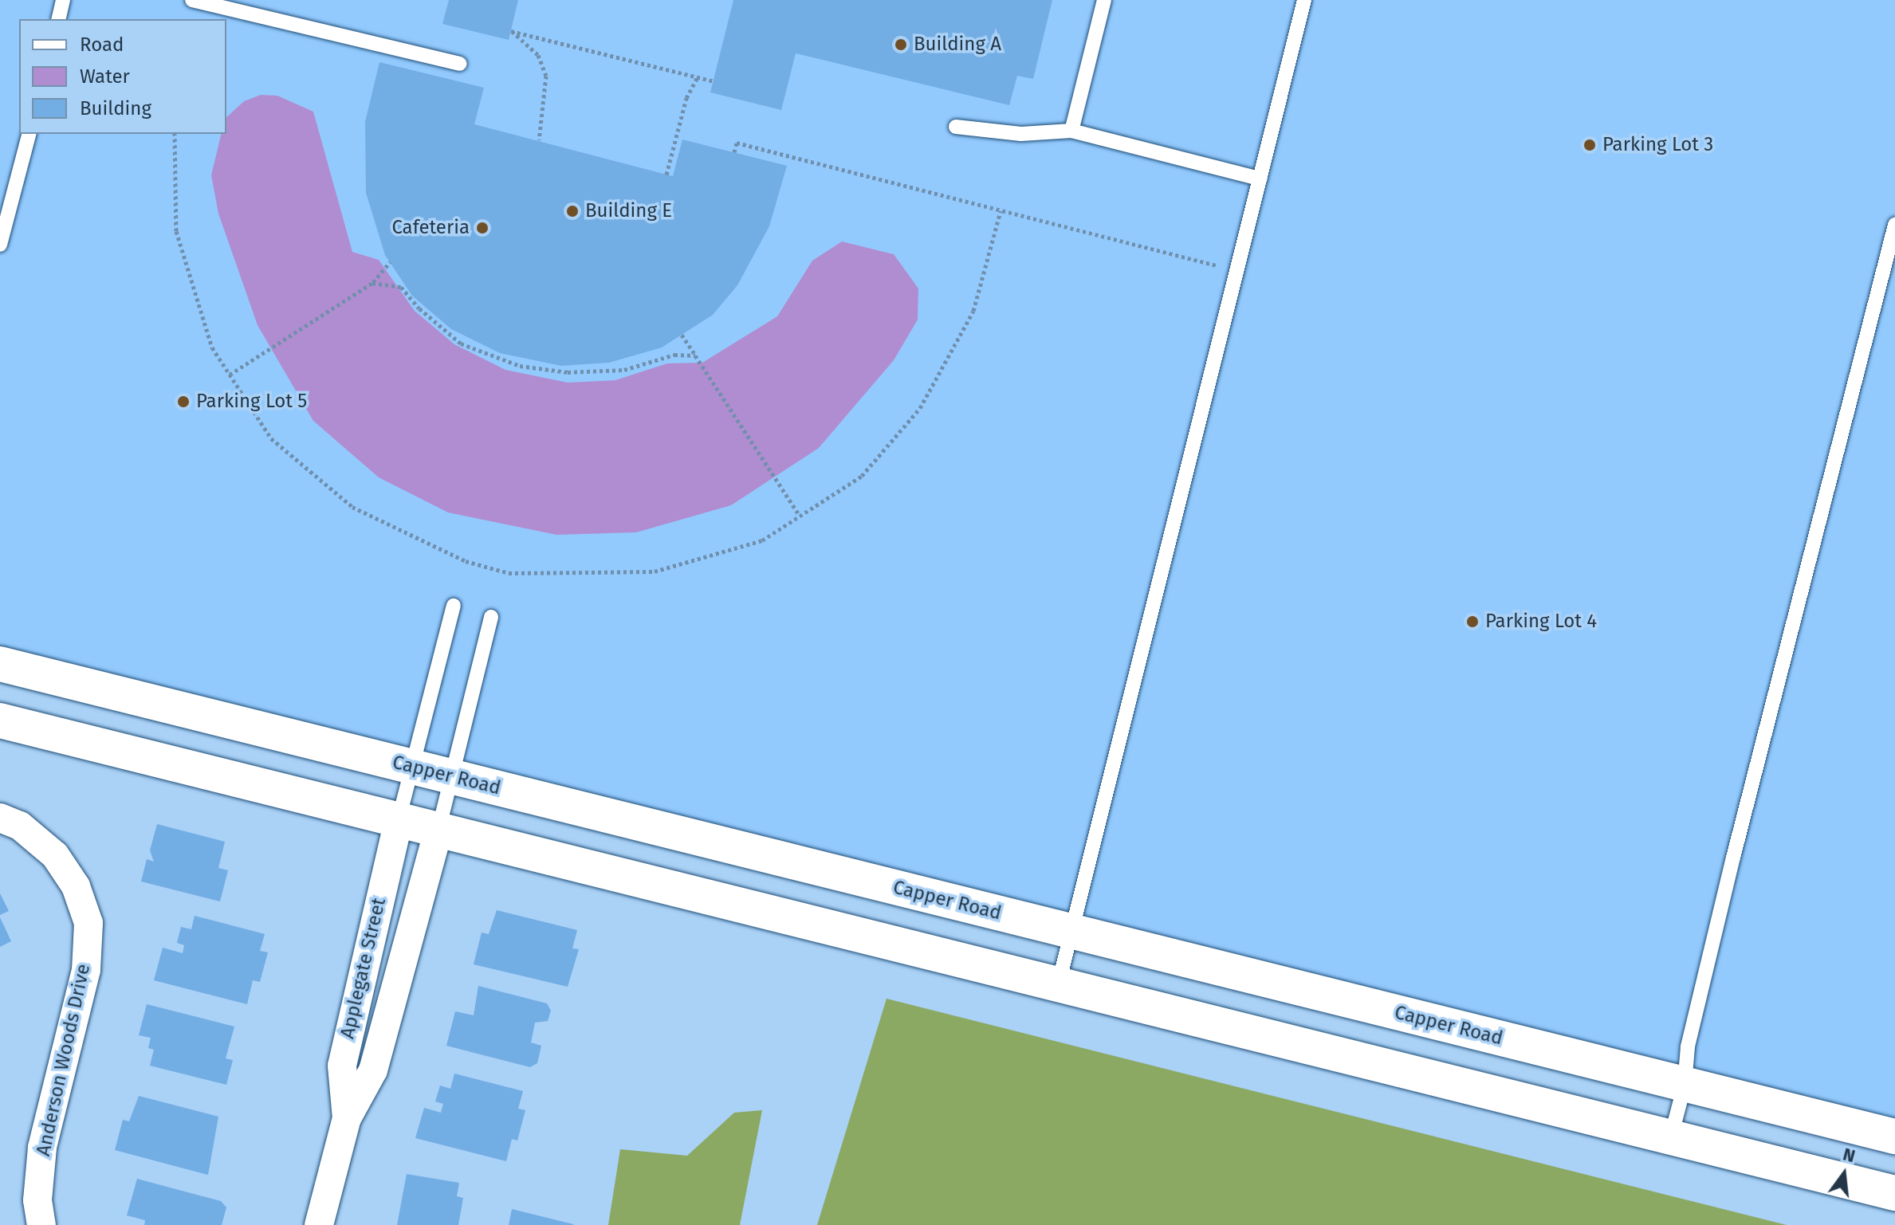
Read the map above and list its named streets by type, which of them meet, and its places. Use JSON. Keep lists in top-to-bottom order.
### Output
{
  "streets": {
    "street": ["Capper Road", "Applegate Street", "Anderson Woods Drive"]
  },
  "places": [
    "Building A",
    "Parking Lot 3",
    "Building E",
    "Cafeteria",
    "Parking Lot 5",
    "Parking Lot 4"
  ],
  "legend": ["Road", "Water", "Building"],
  "north": "top"
}
